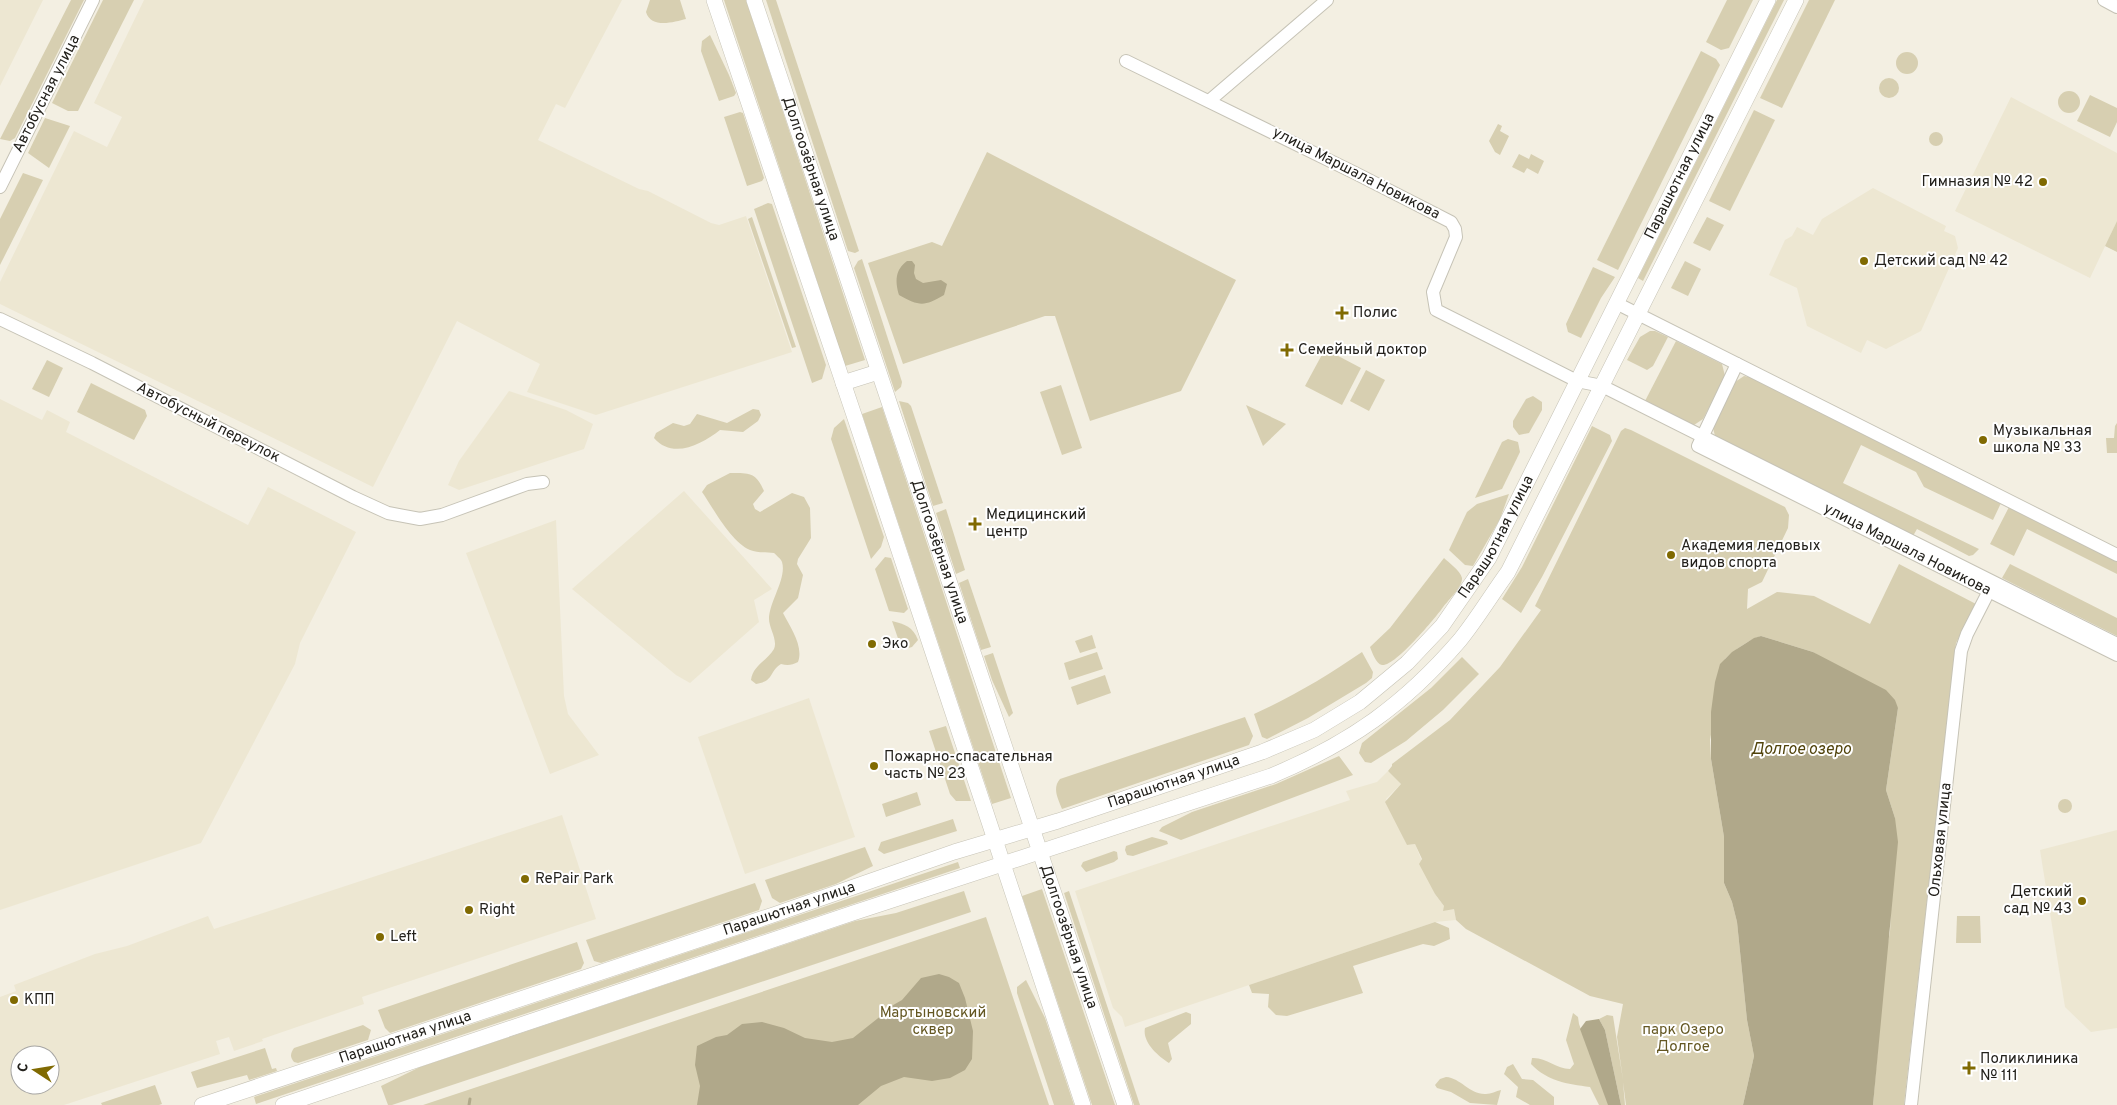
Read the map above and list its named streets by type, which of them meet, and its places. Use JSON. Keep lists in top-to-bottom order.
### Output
{
  "streets": {
    "main road": ["Долгоозёрная улица", "Парашютная улица"],
    "street": [
      "Автобусная улица",
      "улица Маршала Новикова",
      "Автобусный переулок",
      "Ольховая улица"
    ]
  },
  "crossings": [
    ["Долгоозёрная улица", "Парашютная улица"],
    ["улица Маршала Новикова", "Парашютная улица"],
    ["улица Маршала Новикова", "Ольховая улица"]
  ],
  "water": ["Долгое озеро"],
  "parks": ["Мартыновский сквер", "парк Озеро Долгое"],
  "places": {
    "other": [
      "Гимназия № 42",
      "Детский сад № 42",
      "Музыкальная школа № 33",
      "Академия ледовых видов спорта",
      "Эко",
      "Пожарно-спасательная часть № 23",
      "RePair Park",
      "Детский сад № 43",
      "Right",
      "Left",
      "КПП"
    ],
    "health": [
      "Полис",
      "Семейный доктор",
      "Медицинский центр",
      "Поликлиника № 111"
    ]
  },
  "north": "left"
}
